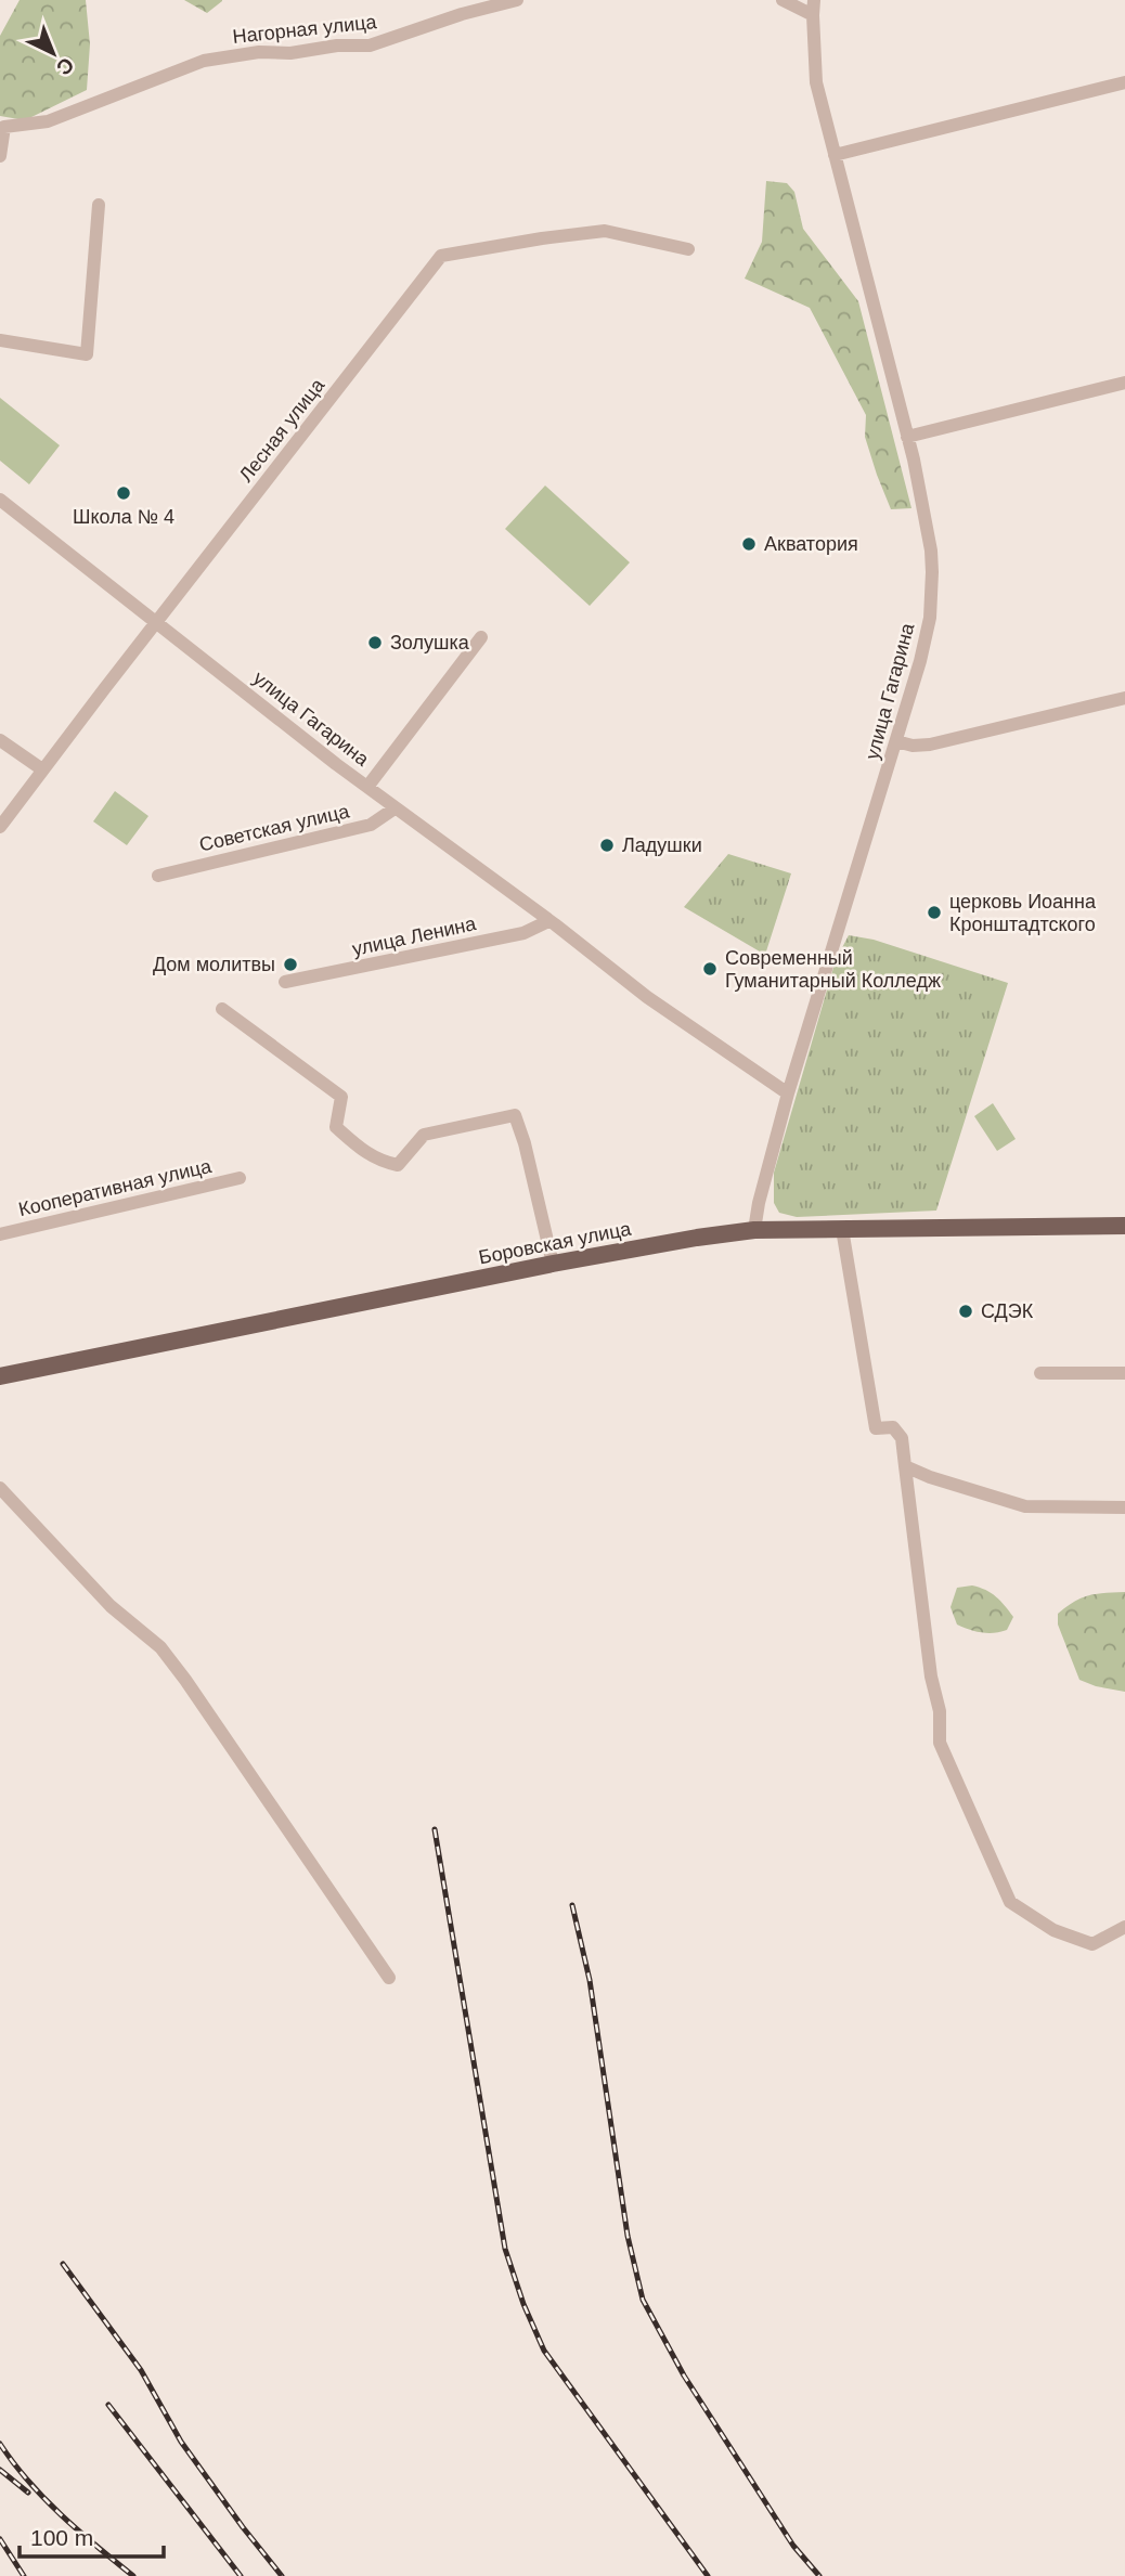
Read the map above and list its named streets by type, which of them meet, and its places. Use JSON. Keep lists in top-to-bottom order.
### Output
{
  "streets": {
    "main road": ["Боровская улица"],
    "street": [
      "Нагорная улица",
      "Лесная улица",
      "улица Гагарина",
      "Советская улица",
      "улица Ленина",
      "Кооперативная улица"
    ]
  },
  "crossings": [
    ["Лесная улица", "улица Гагарина"],
    ["улица Гагарина", "Советская улица"],
    ["улица Гагарина", "улица Ленина"],
    ["улица Гагарина", "Боровская улица"]
  ],
  "places": [
    "Школа № 4",
    "Акватория",
    "Золушка",
    "Ладушки",
    "церковь Иоанна Кронштадтского",
    "Дом молитвы",
    "Современный Гуманитарный Колледж",
    "СДЭК"
  ],
  "scale_bar": "100 m",
  "north": "bottom right"
}
